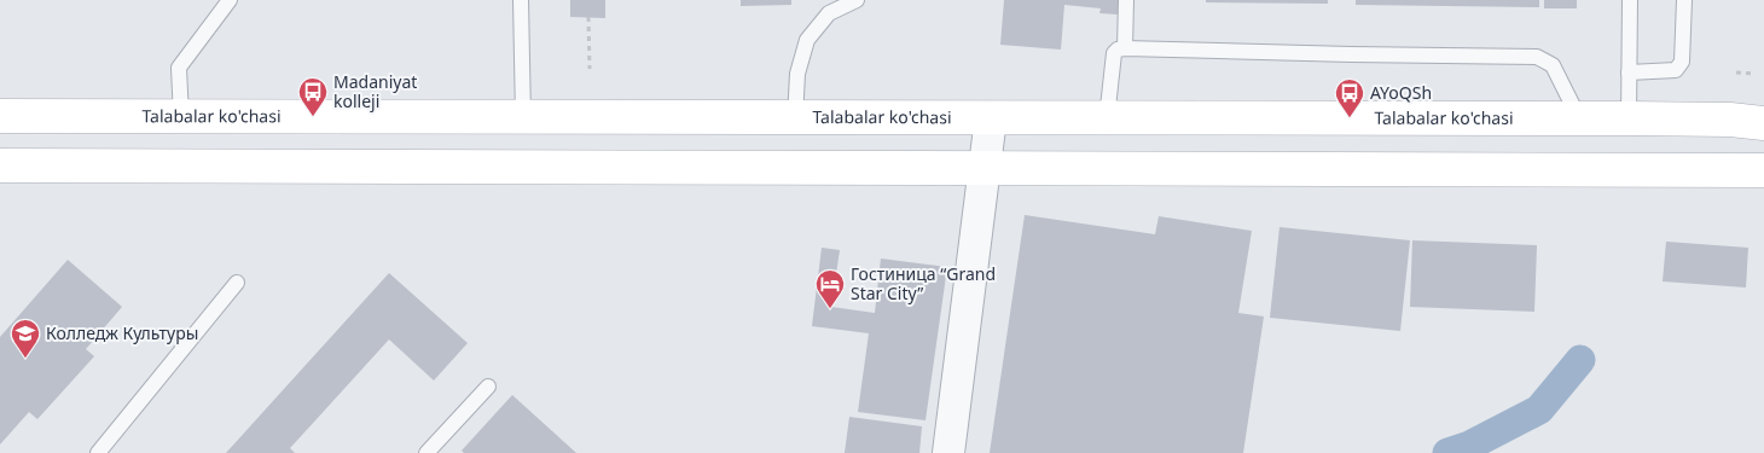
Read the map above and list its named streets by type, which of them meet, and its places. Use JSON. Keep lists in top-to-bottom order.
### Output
{
  "streets": {
    "main road": ["Talabalar ko'chasi"]
  },
  "places": {
    "bus stop": ["Madaniyat kolleji", "AYoQSh"],
    "hotel": ["Гостиница “Grand Star City”"],
    "school or university": ["Колледж Культуры"]
  }
}
